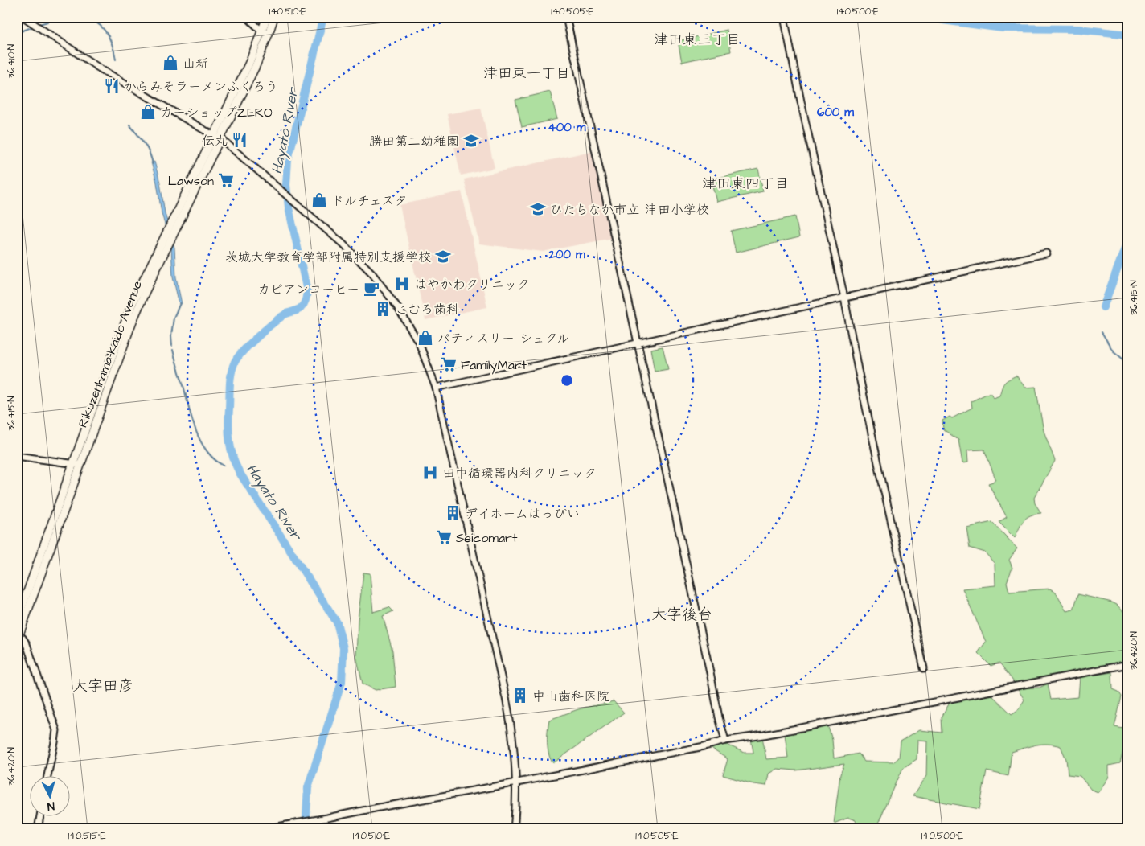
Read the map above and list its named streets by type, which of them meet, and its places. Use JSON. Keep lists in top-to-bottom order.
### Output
{
  "streets": {
    "highway": ["Rikuzenhama-kaido Avenue"]
  },
  "districts": [
    "津田東三丁目",
    "津田東一丁目",
    "津田東四丁目",
    "大字後台",
    "大字田彦"
  ],
  "water": ["Hayato River"],
  "places": {
    "shop": [
      "山新",
      "カーショップZERO",
      "ドルチェスタ",
      "パティスリー シュクル"
    ],
    "restaurant": ["からみそラーメンふくろう", "伝丸"],
    "school or university": ["勝田第二幼稚園", "ひたちなか市立 津田小学校", "茨城大学教育学部附属特別支援学校"],
    "supermarket": ["Lawson", "FamilyMart", "Seicomart"],
    "hospital": ["はやかわクリニック", "田中循環器内科クリニック"],
    "cafe": ["カピアンコーヒー"],
    "building": ["こむろ歯科", "デイホームはっぴい", "中山歯科医院"]
  },
  "north": "bottom",
  "coordinates": [
    "140.510°E",
    "140.505°E",
    "140.500°E",
    "36.410°N",
    "36.415°N",
    "36.420°N",
    "140.515°E"
  ],
  "rings": ["600 m", "400 m", "200 m"]
}
